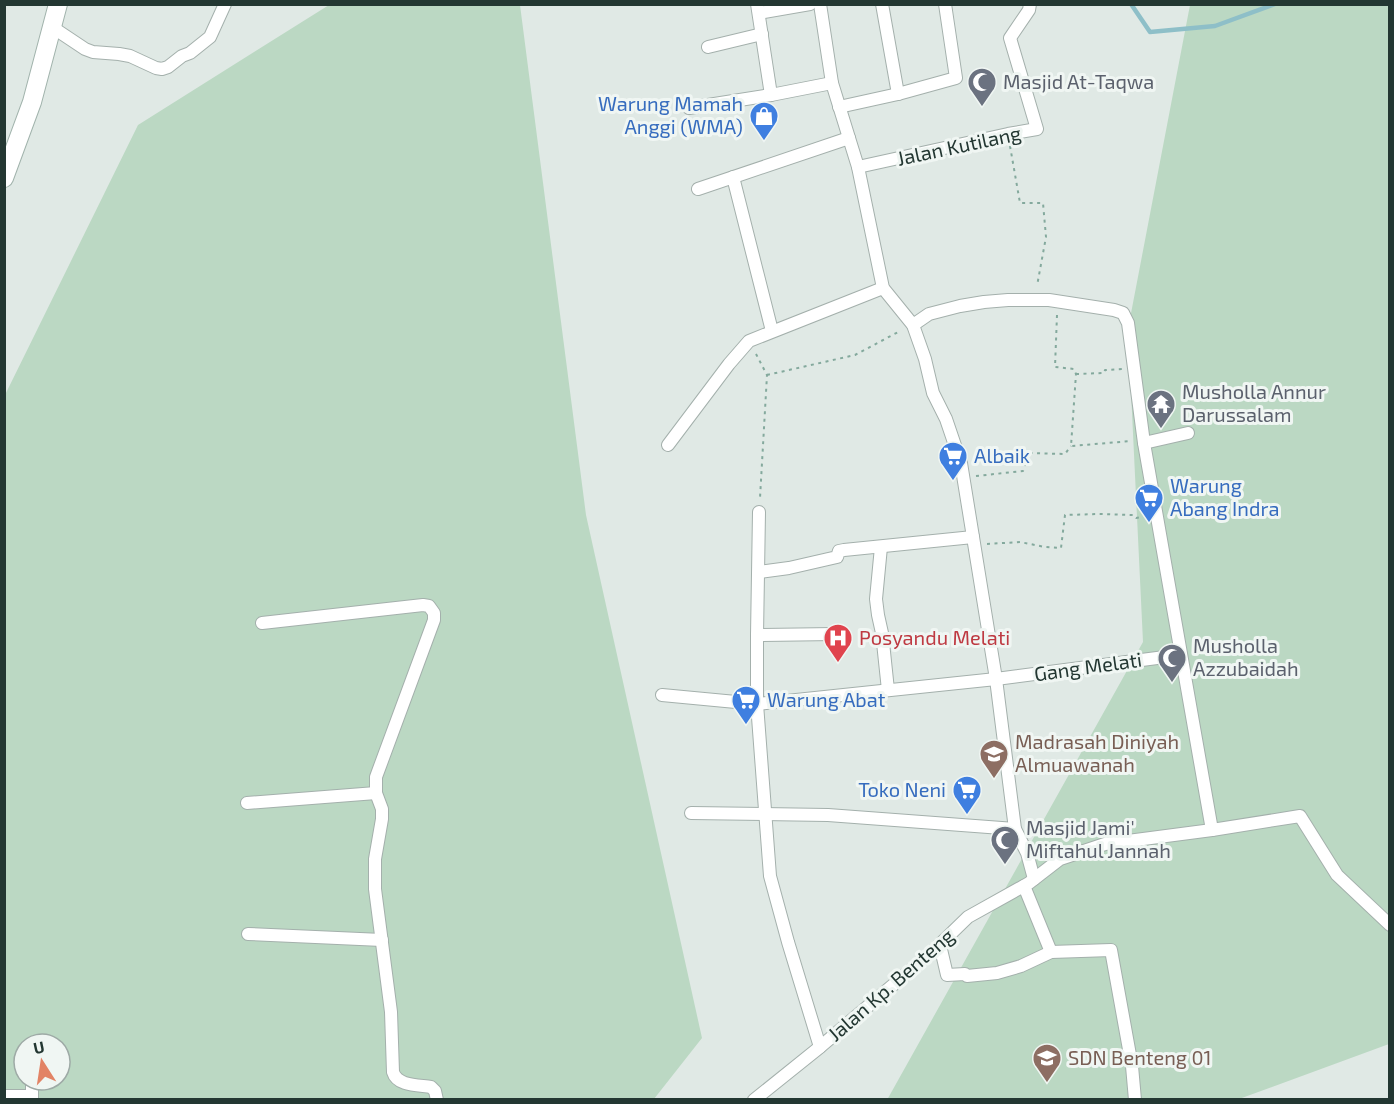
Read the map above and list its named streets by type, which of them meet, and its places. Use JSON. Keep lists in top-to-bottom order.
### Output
{
  "streets": {
    "street": ["Jalan Kutilang", "Gang Melati", "Jalan Kp. Benteng"]
  },
  "places": {
    "mosque": ["Masjid At-Taqwa", "Musholla Azzubaidah", "Masjid Jami' Miftahul Jannah"],
    "shop": ["Warung Mamah Anggi (WMA)"],
    "temple": ["Musholla Annur Darussalam"],
    "supermarket": [
      "Albaik",
      "Warung Abang Indra",
      "Warung Abat",
      "Toko Neni"
    ],
    "hospital": ["Posyandu Melati"],
    "school or university": ["Madrasah Diniyah Almuawanah", "SDN Benteng 01"]
  },
  "north": "top"
}
